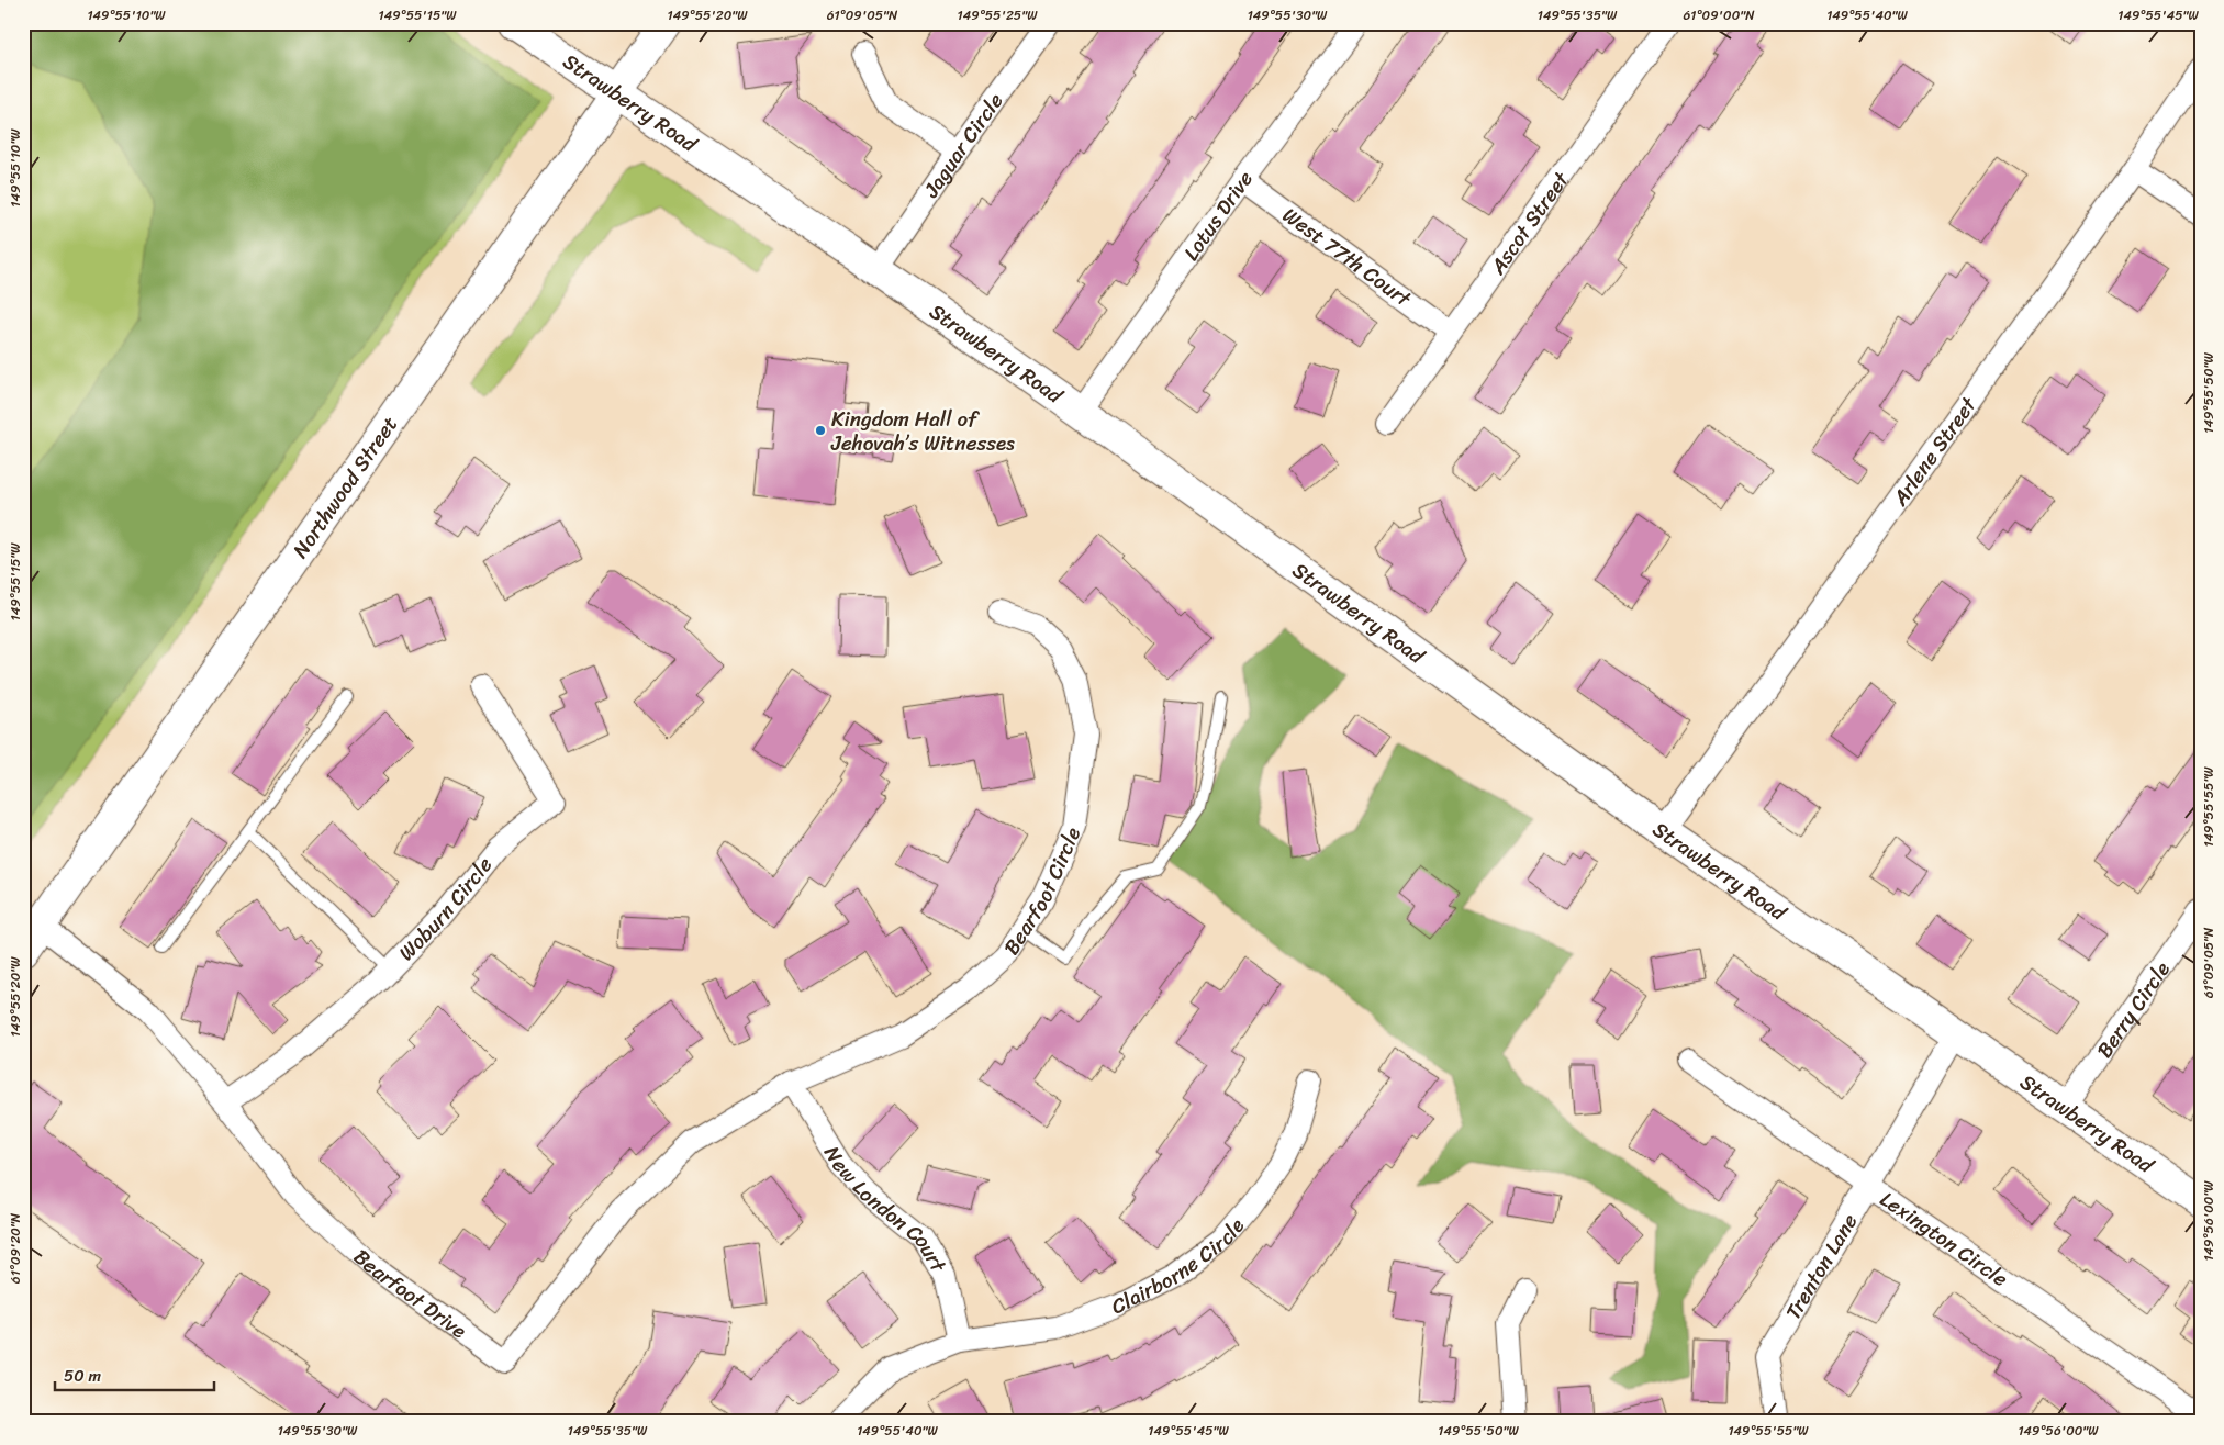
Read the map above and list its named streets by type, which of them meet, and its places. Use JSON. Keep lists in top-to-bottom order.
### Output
{
  "streets": {
    "street": [
      "Strawberry Road",
      "Jaguar Circle",
      "Lotus Drive",
      "Ascot Street",
      "West 77th Court",
      "Arlene Street",
      "Northwood Street",
      "Bearfoot Circle",
      "Woburn Circle",
      "Berry Circle",
      "New London Court",
      "Lexington Circle",
      "Clairborne Circle",
      "Trenton Lane",
      "Bearfoot Drive"
    ]
  },
  "crossings": [
    ["Strawberry Road", "Jaguar Circle"],
    ["Strawberry Road", "Lotus Drive"],
    ["Strawberry Road", "Arlene Street"],
    ["Strawberry Road", "Northwood Street"],
    ["Strawberry Road", "Berry Circle"],
    ["Strawberry Road", "Trenton Lane"],
    ["Lotus Drive", "West 77th Court"],
    ["Ascot Street", "West 77th Court"],
    ["Northwood Street", "Bearfoot Drive"],
    ["Bearfoot Circle", "New London Court"],
    ["Bearfoot Circle", "Bearfoot Drive"],
    ["Woburn Circle", "Bearfoot Drive"],
    ["New London Court", "Clairborne Circle"],
    ["New London Court", "Bearfoot Drive"],
    ["Lexington Circle", "Trenton Lane"]
  ],
  "places": ["Kingdom Hall of Jehovah’s Witnesses"],
  "scale_bar": "50 m",
  "coordinates": [
    "149°55'10\"W",
    "149°55'15\"W",
    "149°55'20\"W",
    "61°09'05\"N",
    "149°55'25\"W",
    "149°55'30\"W",
    "149°55'35\"W",
    "61°09'00\"N",
    "149°55'40\"W",
    "149°55'45\"W",
    "149°55'50\"W",
    "149°55'55\"W",
    "149°56'00\"W",
    "61°09'20\"N"
  ]
}
